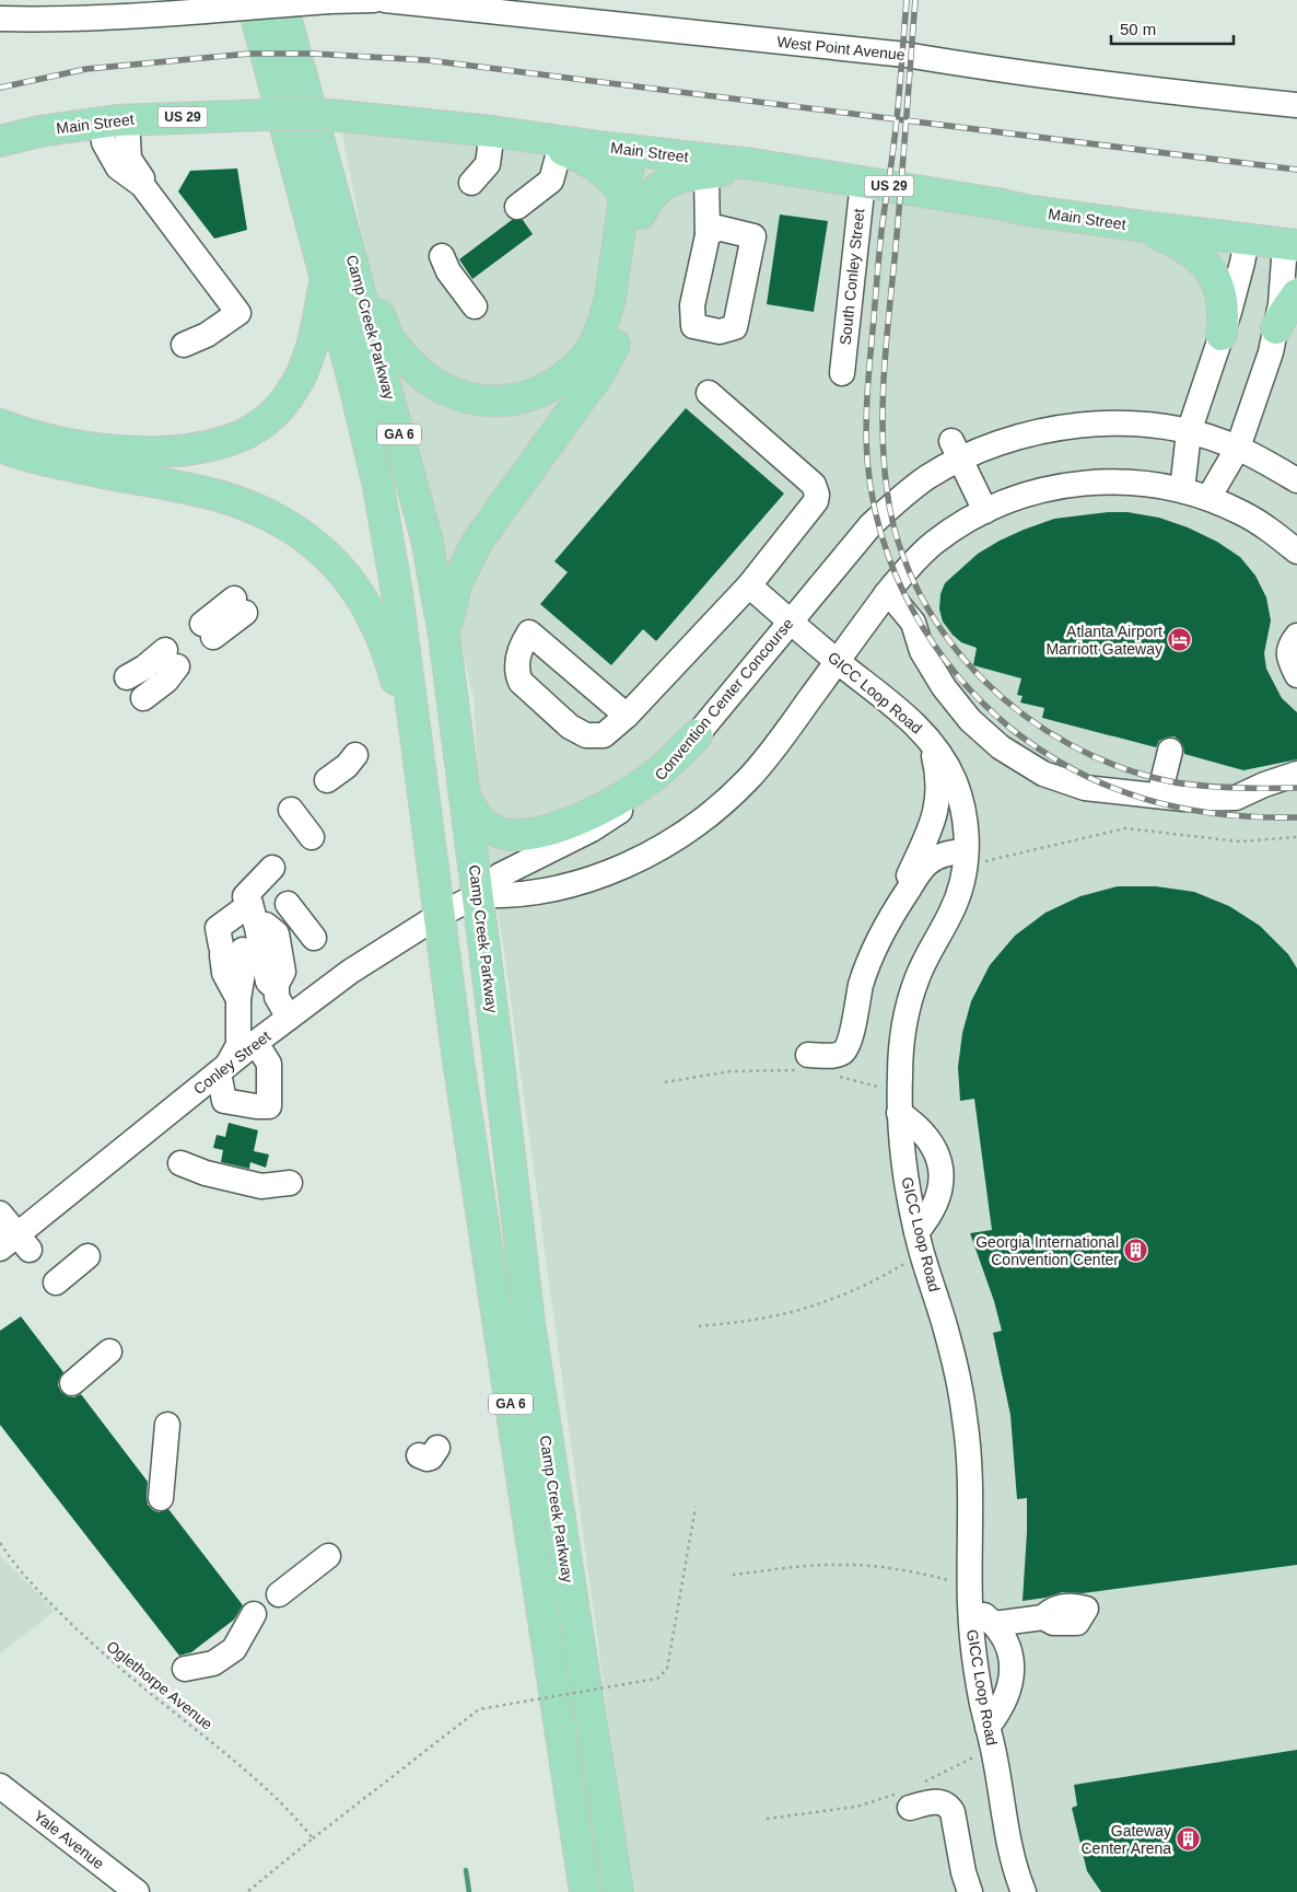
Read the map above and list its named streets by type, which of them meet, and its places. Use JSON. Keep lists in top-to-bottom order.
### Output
{
  "streets": {
    "main road": [
      "US 29",
      "Main Street",
      "Camp Creek Parkway",
      "GA 6"
    ],
    "street": [
      "West Point Avenue",
      "South Conley Street",
      "GICC Loop Road",
      "Convention Center Concourse",
      "Conley Street",
      "Yale Avenue"
    ],
    "path": ["Oglethorpe Avenue"]
  },
  "crossings": [
    ["Main Street", "South Conley Street"],
    ["Camp Creek Parkway", "Convention Center Concourse"],
    ["Camp Creek Parkway", "Conley Street"],
    ["GICC Loop Road", "Convention Center Concourse"],
    ["Convention Center Concourse", "Conley Street"]
  ],
  "places": {
    "hotel": ["Atlanta Airport Marriott Gateway"],
    "building": ["Georgia International Convention Center", "Gateway Center Arena"]
  },
  "scale_bar": "50 m"
}
